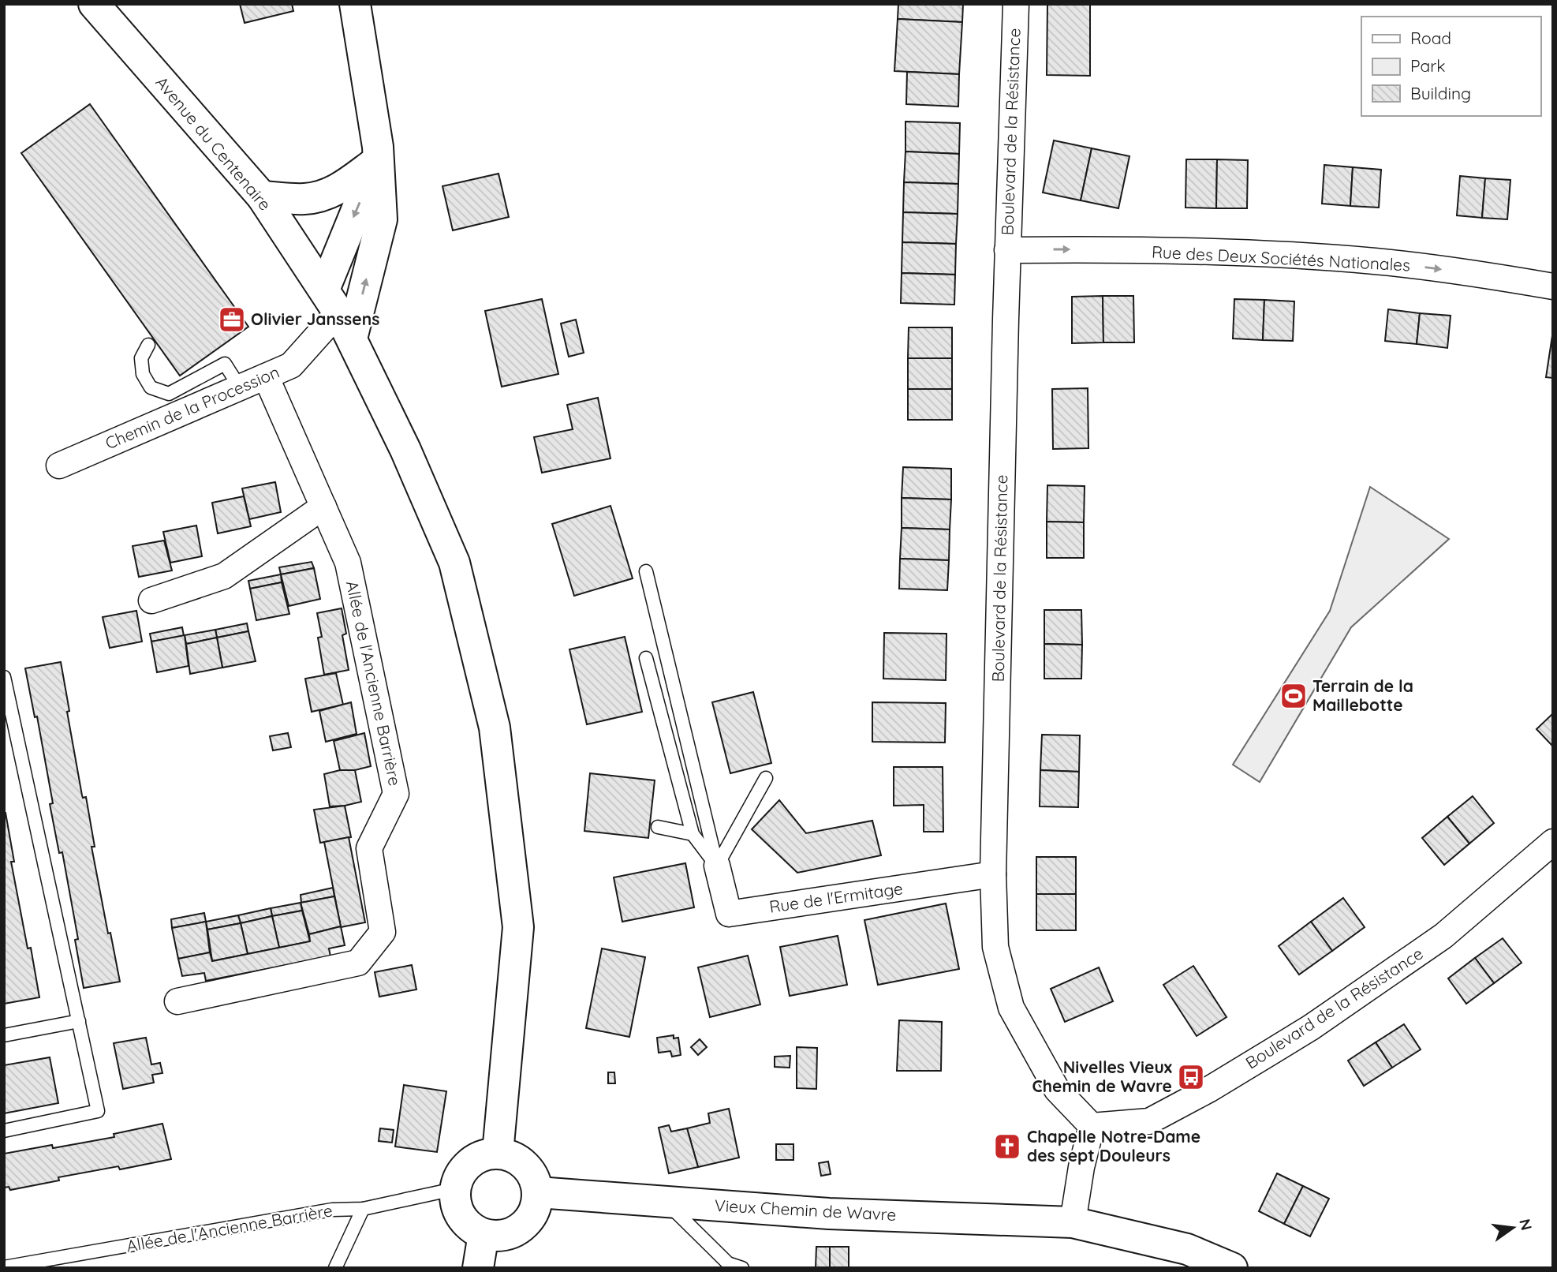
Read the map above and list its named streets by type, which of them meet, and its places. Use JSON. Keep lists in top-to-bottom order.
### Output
{
  "streets": {
    "main road": ["Avenue du Centenaire", "Vieux Chemin de Wavre"],
    "street": [
      "Boulevard de la Résistance",
      "Rue des Deux Sociétés Nationales",
      "Chemin de la Procession",
      "Allée de l'Ancienne Barrière",
      "Rue de l'Ermitage"
    ]
  },
  "crossings": [
    ["Boulevard de la Résistance", "Rue des Deux Sociétés Nationales"],
    ["Boulevard de la Résistance", "Rue de l'Ermitage"],
    ["Avenue du Centenaire", "Chemin de la Procession"],
    ["Avenue du Centenaire", "Allée de l'Ancienne Barrière"],
    ["Avenue du Centenaire", "Vieux Chemin de Wavre"],
    ["Chemin de la Procession", "Allée de l'Ancienne Barrière"],
    ["Allée de l'Ancienne Barrière", "Vieux Chemin de Wavre"]
  ],
  "one_way": ["Rue des Deux Sociétés Nationales"],
  "places": {
    "office": ["Olivier Janssens"],
    "sports": ["Terrain de la Maillebotte"],
    "bus stop": ["Nivelles Vieux Chemin de Wavre"],
    "church": ["Chapelle Notre-Dame des sept Douleurs"]
  },
  "legend": ["Road", "Park", "Building"],
  "north": "right"
}
